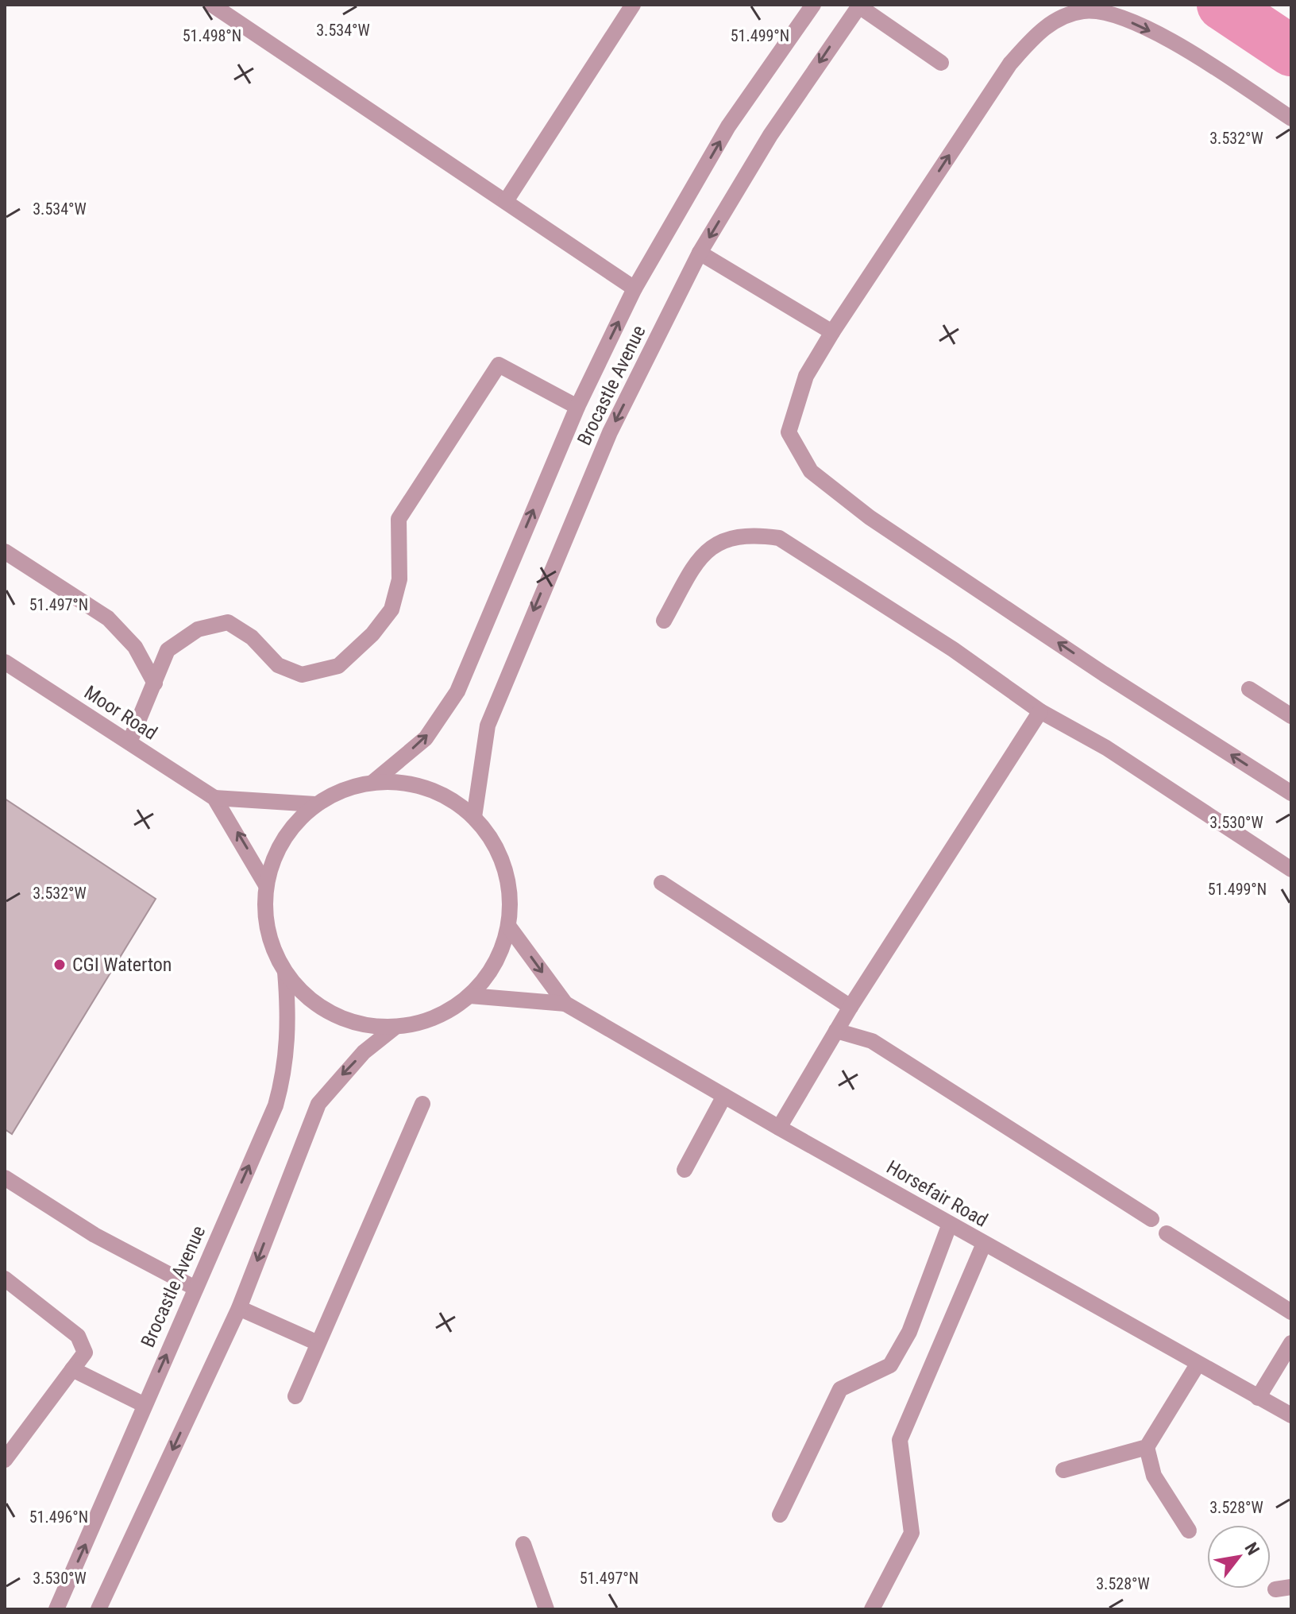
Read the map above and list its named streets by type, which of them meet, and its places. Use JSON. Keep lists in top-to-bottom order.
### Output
{
  "streets": {
    "street": ["Brocastle Avenue", "Moor Road", "Horsefair Road"]
  },
  "places": ["CGI Waterton"],
  "north": "top right",
  "coordinates": [
    "3.534°W",
    "51.498°N",
    "51.499°N",
    "3.532°W",
    "51.497°N",
    "3.530°W",
    "3.528°W",
    "51.496°N"
  ]
}
